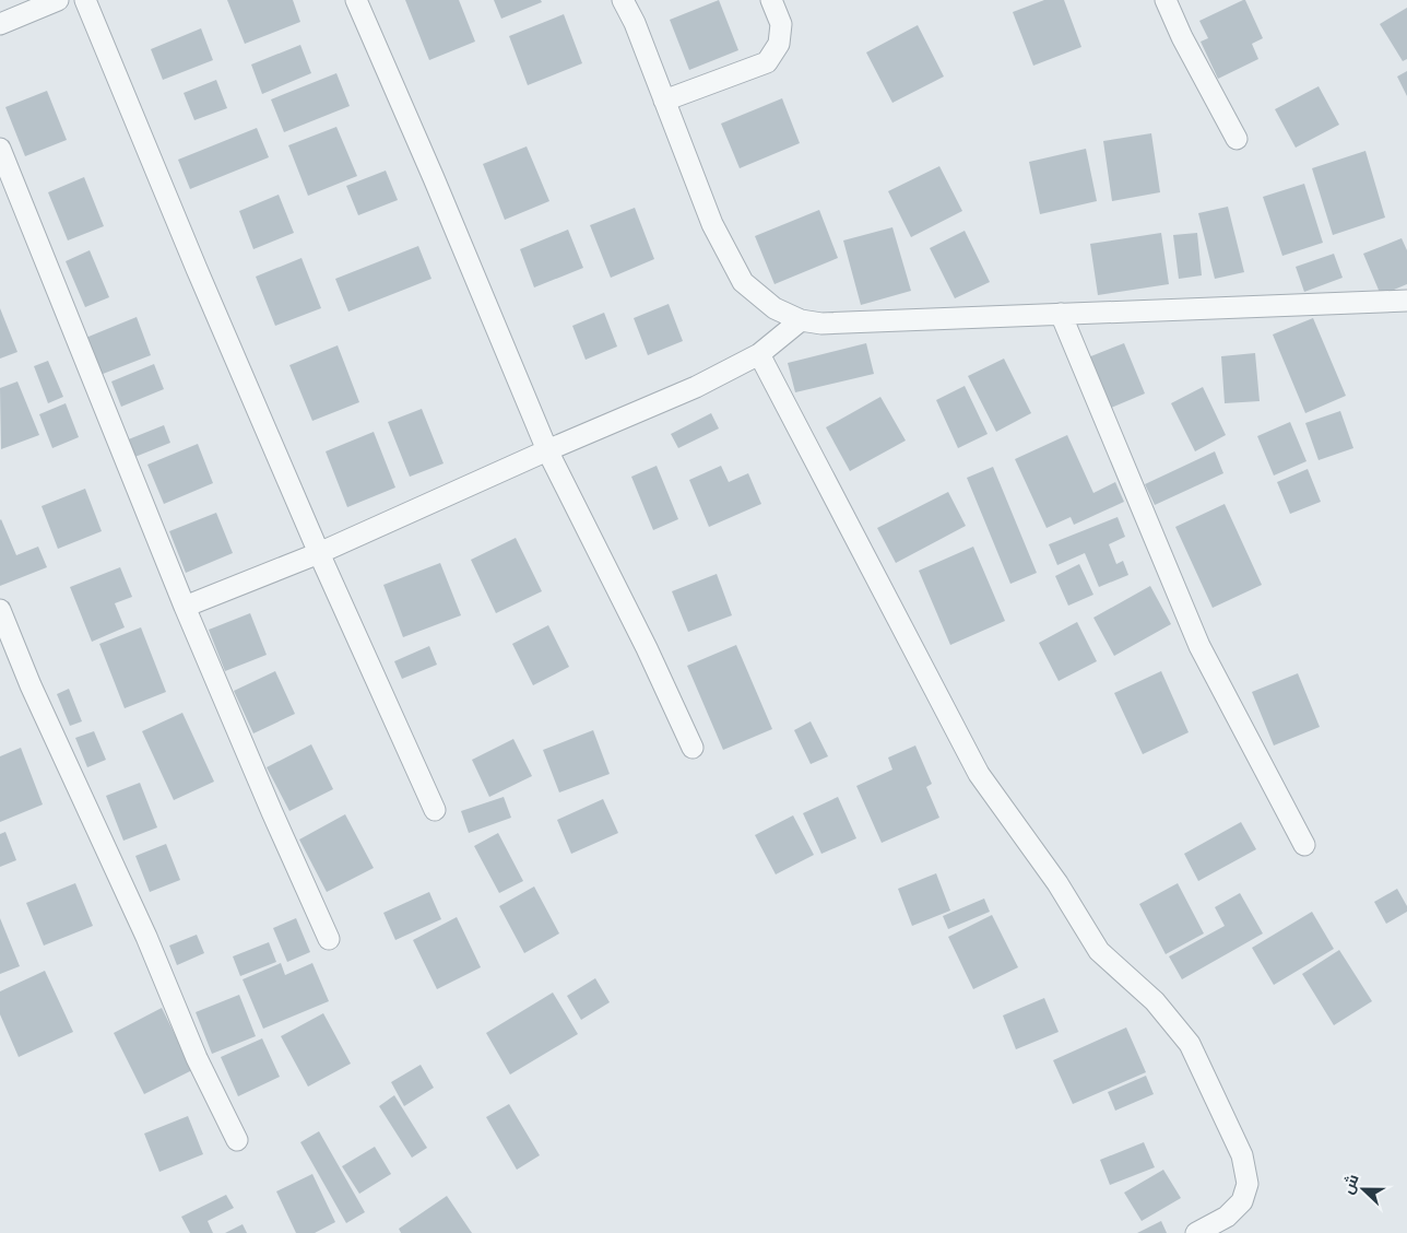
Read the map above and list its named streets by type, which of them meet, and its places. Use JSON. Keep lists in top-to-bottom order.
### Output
{
  "north": "left"
}
